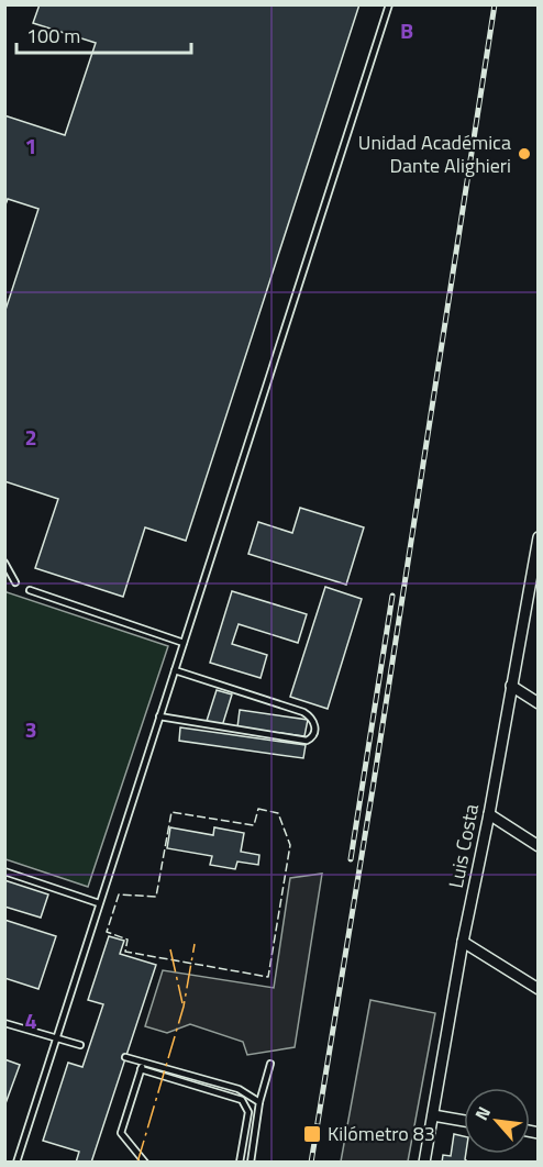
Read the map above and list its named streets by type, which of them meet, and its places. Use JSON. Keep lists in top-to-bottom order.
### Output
{
  "streets": {
    "street": ["Luis Costa"]
  },
  "places": {
    "other": ["Unidad Académica Dante Alighieri"],
    "transit": ["Kilómetro 83"]
  },
  "scale_bar": "100 m",
  "north": "top left",
  "grid": {
    "columns": ["B"],
    "rows": [
      "1",
      "2",
      "3",
      "4"
    ]
  }
}
